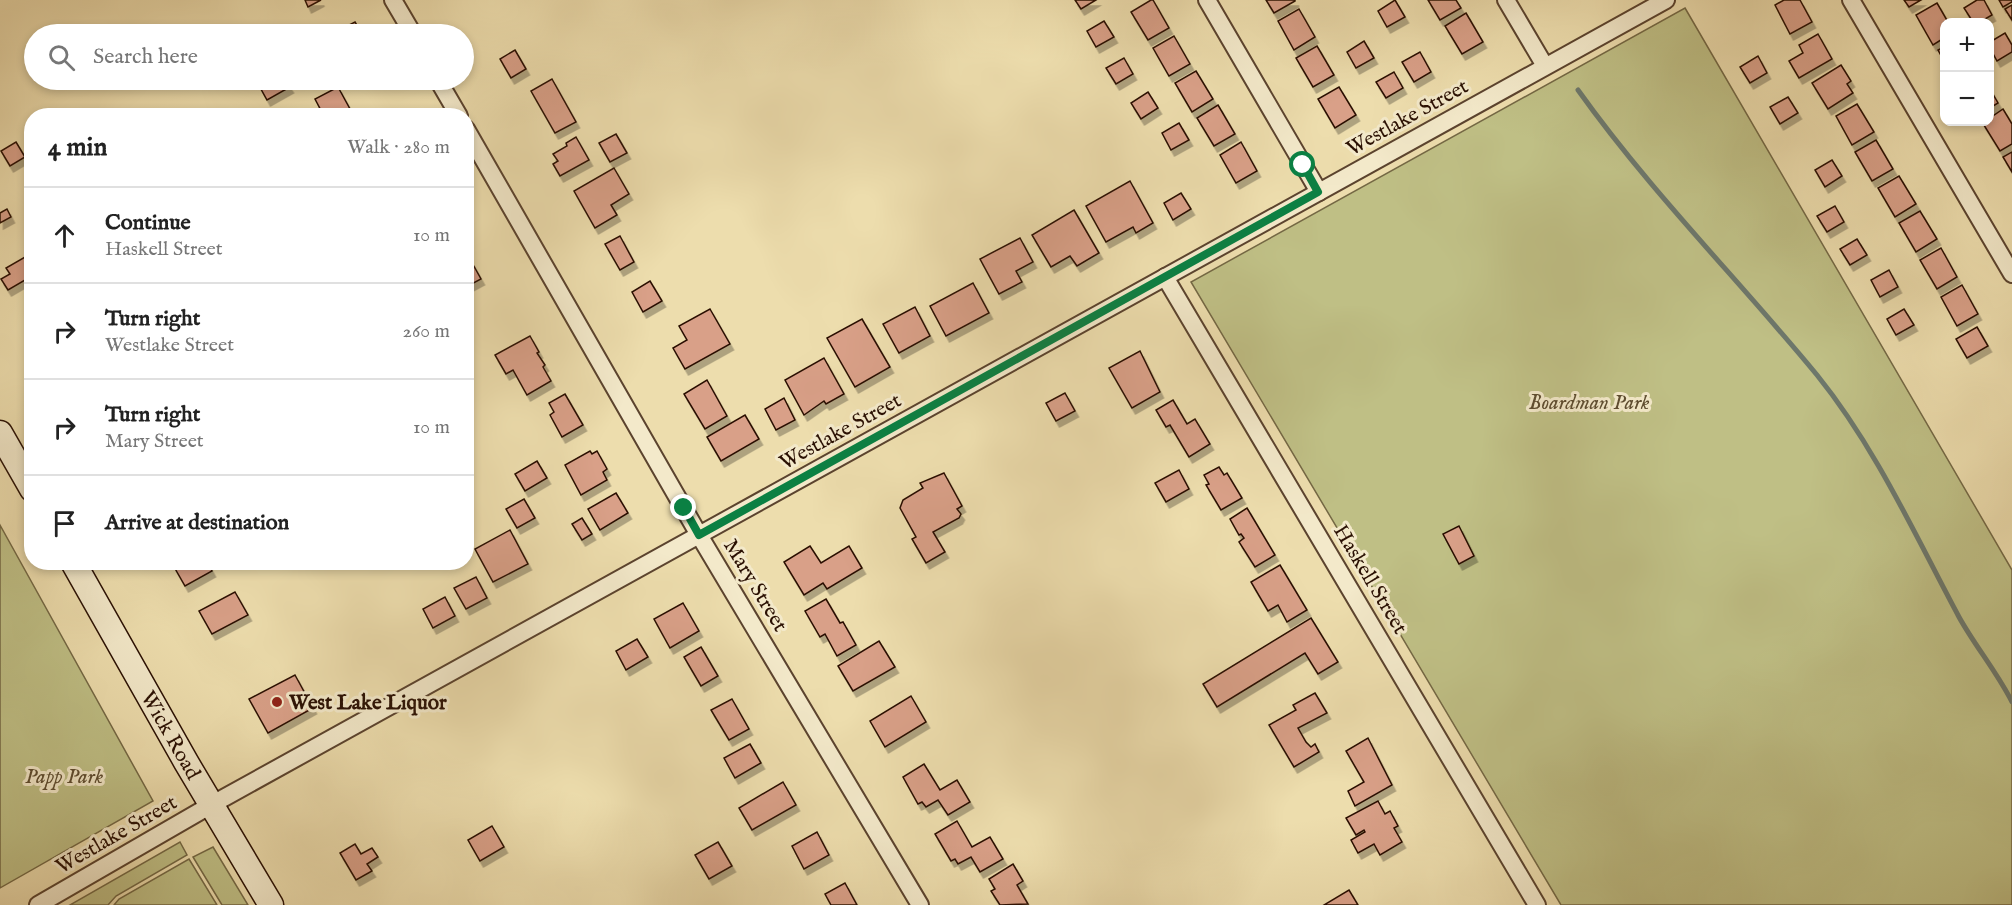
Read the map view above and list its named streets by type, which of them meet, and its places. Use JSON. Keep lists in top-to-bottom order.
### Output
{
  "streets": {
    "street": [
      "Westlake Street",
      "Haskell Street",
      "Mary Street",
      "Wick Road"
    ]
  },
  "crossings": [
    ["Westlake Street", "Haskell Street"],
    ["Westlake Street", "Mary Street"],
    ["Westlake Street", "Wick Road"]
  ],
  "parks": ["Boardman Park", "Papp Park"],
  "places": ["West Lake Liquor"],
  "page": {
    "map_buttons": ["+", "−"],
    "search": "Search here",
    "heading": ["4 min", "Walk · 280 m"],
    "list": [
      ["Continue", "Haskell Street", "10 m"],
      ["Turn right", "Westlake Street", "260 m"],
      ["Turn right", "Mary Street", "10 m"],
      "Arrive at destination"
    ]
  }
}
